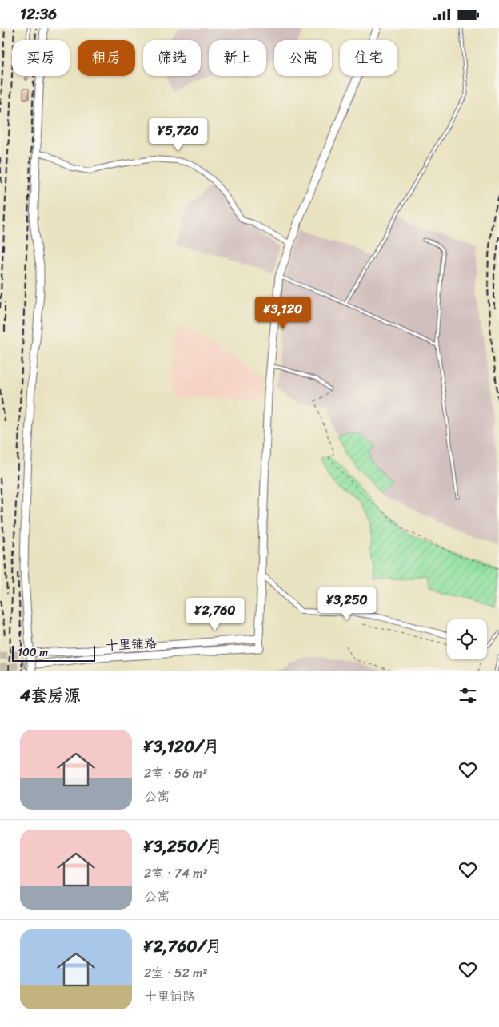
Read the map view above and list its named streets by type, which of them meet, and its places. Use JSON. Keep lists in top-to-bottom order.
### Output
{
  "streets": {
    "street": ["十里铺路"]
  },
  "scale_bar": "100 m",
  "page": {
    "status": "12:36",
    "chip": [
      "买房",
      "租房",
      "筛选",
      "新上",
      "公寓",
      "住宅"
    ],
    "price": [
      "¥5,720",
      "¥3,120",
      "¥3,250",
      "¥2,760"
    ],
    "scale": "100 m",
    "heading": "4套房源",
    "list": [
      {
        "name": "¥3,120/月",
        "note": "2室 · 56 m² · 公寓"
      },
      {
        "name": "¥3,250/月",
        "note": "2室 · 74 m² · 公寓"
      },
      {
        "name": "¥2,760/月",
        "note": "2室 · 52 m² · 十里铺路"
      }
    ]
  }
}
